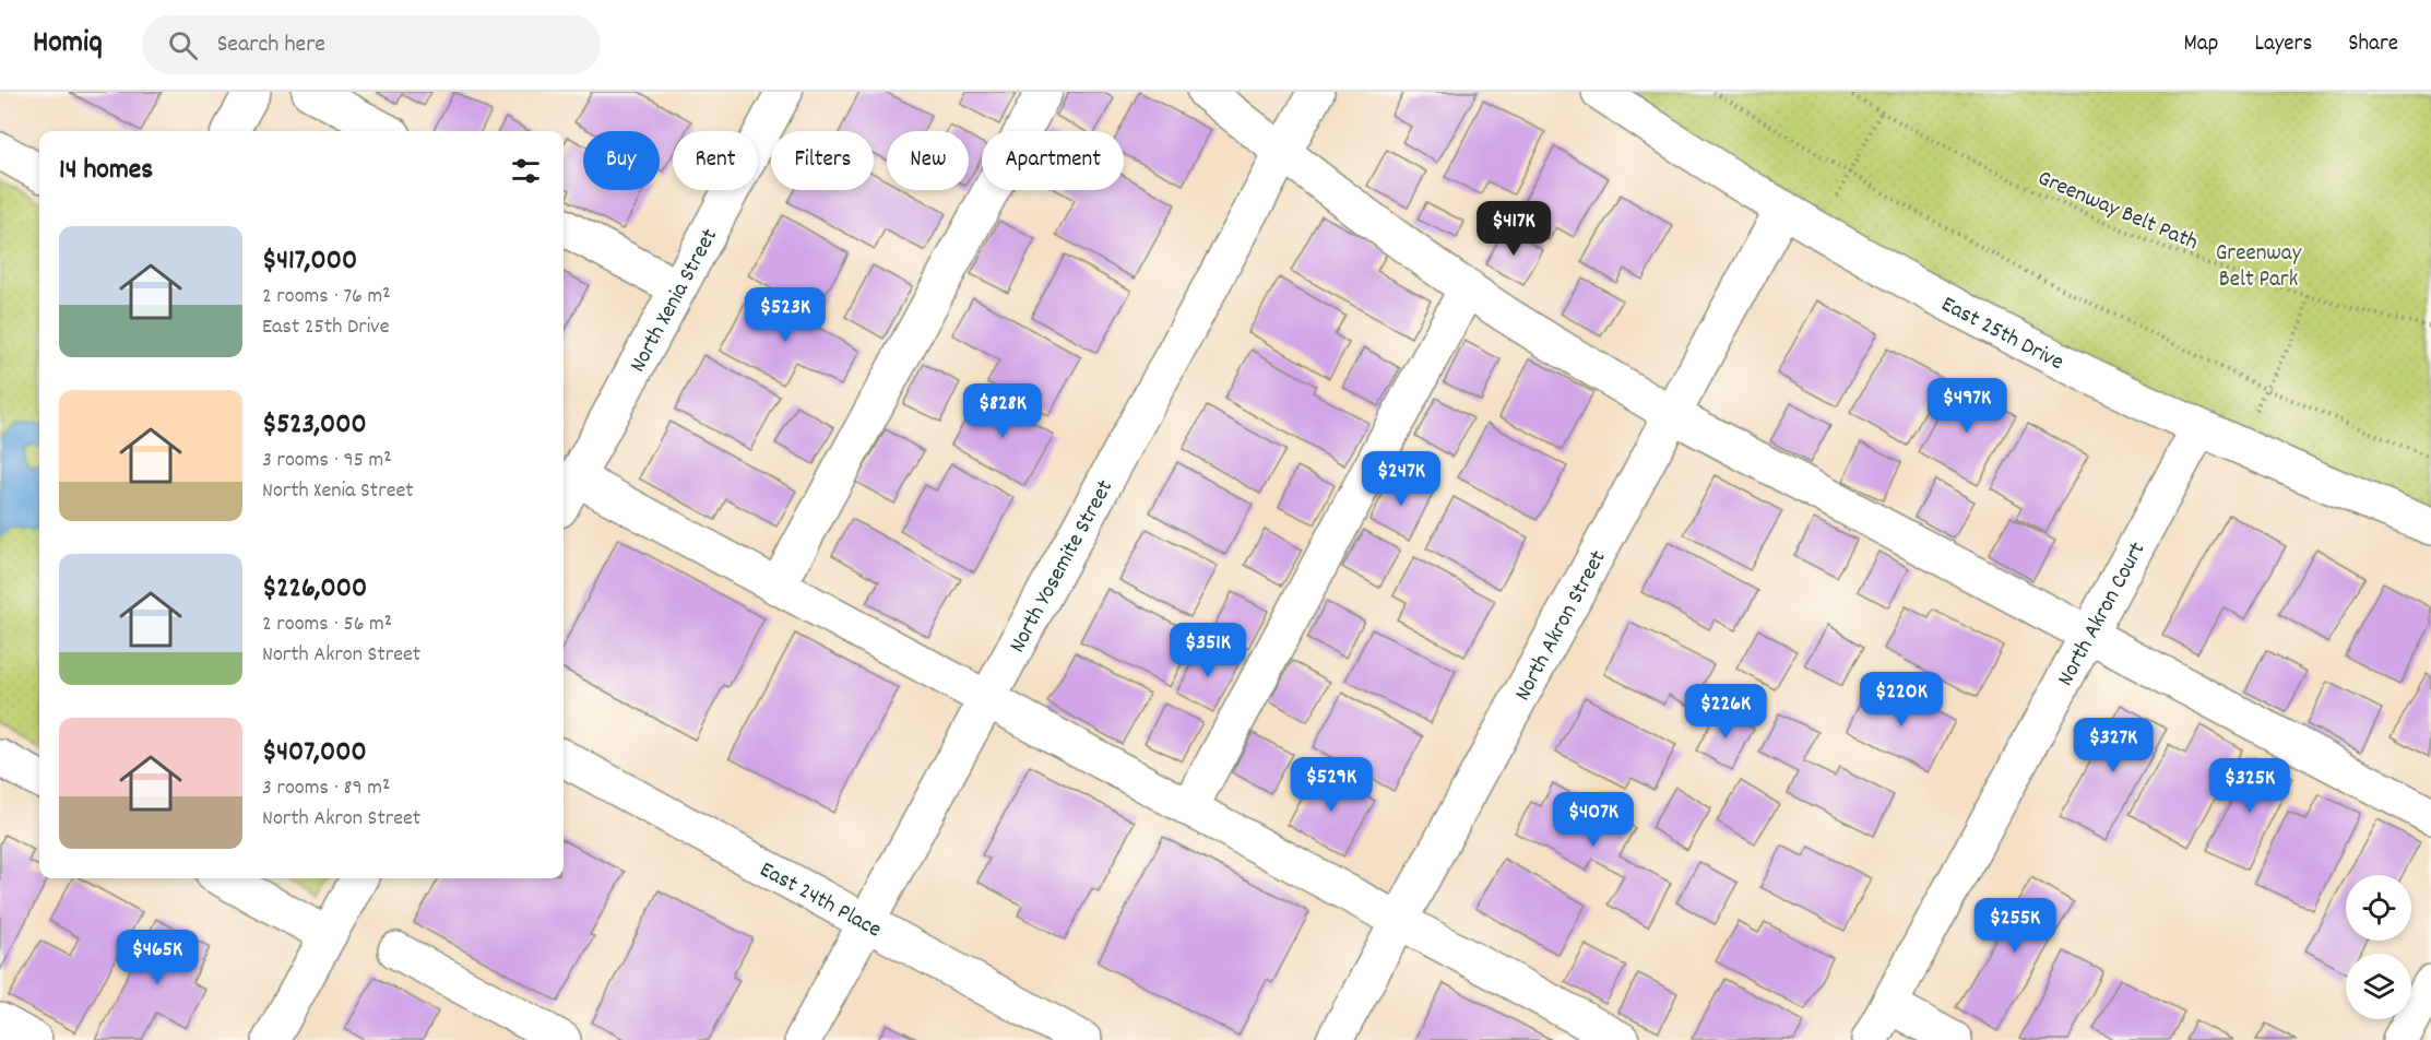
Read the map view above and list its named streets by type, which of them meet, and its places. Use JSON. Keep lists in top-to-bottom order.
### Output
{
  "streets": {
    "street": [
      "North Xenia Street",
      "East 25th Drive",
      "North Yosemite Street",
      "North Akron Court",
      "North Akron Street",
      "East 24th Place"
    ],
    "path": ["Greenway Belt Path"]
  },
  "crossings": [
    ["East 25th Drive", "North Akron Court"],
    ["East 25th Drive", "North Akron Street"],
    ["North Yosemite Street", "East 24th Place"]
  ],
  "parks": ["Greenway Belt Park"],
  "page": {
    "header": "Homiq",
    "search": "Search here",
    "nav": ["Map", "Layers", "Share"],
    "chip": [
      "Buy",
      "Rent",
      "Filters",
      "New",
      "Apartment"
    ],
    "heading": "14 homes",
    "price": [
      "$417K",
      "$523K",
      "$497K",
      "$828K",
      "$247K",
      "$351K",
      "$220K",
      "$226K",
      "$327K",
      "$529K",
      "$325K",
      "$407K",
      "$255K",
      "$465K"
    ],
    "list": [
      {
        "name": "$417,000",
        "note": "2 rooms · 76 m² · East 25th Drive"
      },
      {
        "name": "$523,000",
        "note": "3 rooms · 95 m² · North Xenia Street"
      },
      {
        "name": "$226,000",
        "note": "2 rooms · 56 m² · North Akron Street"
      },
      {
        "name": "$407,000",
        "note": "3 rooms · 89 m² · North Akron Street"
      }
    ]
  }
}
